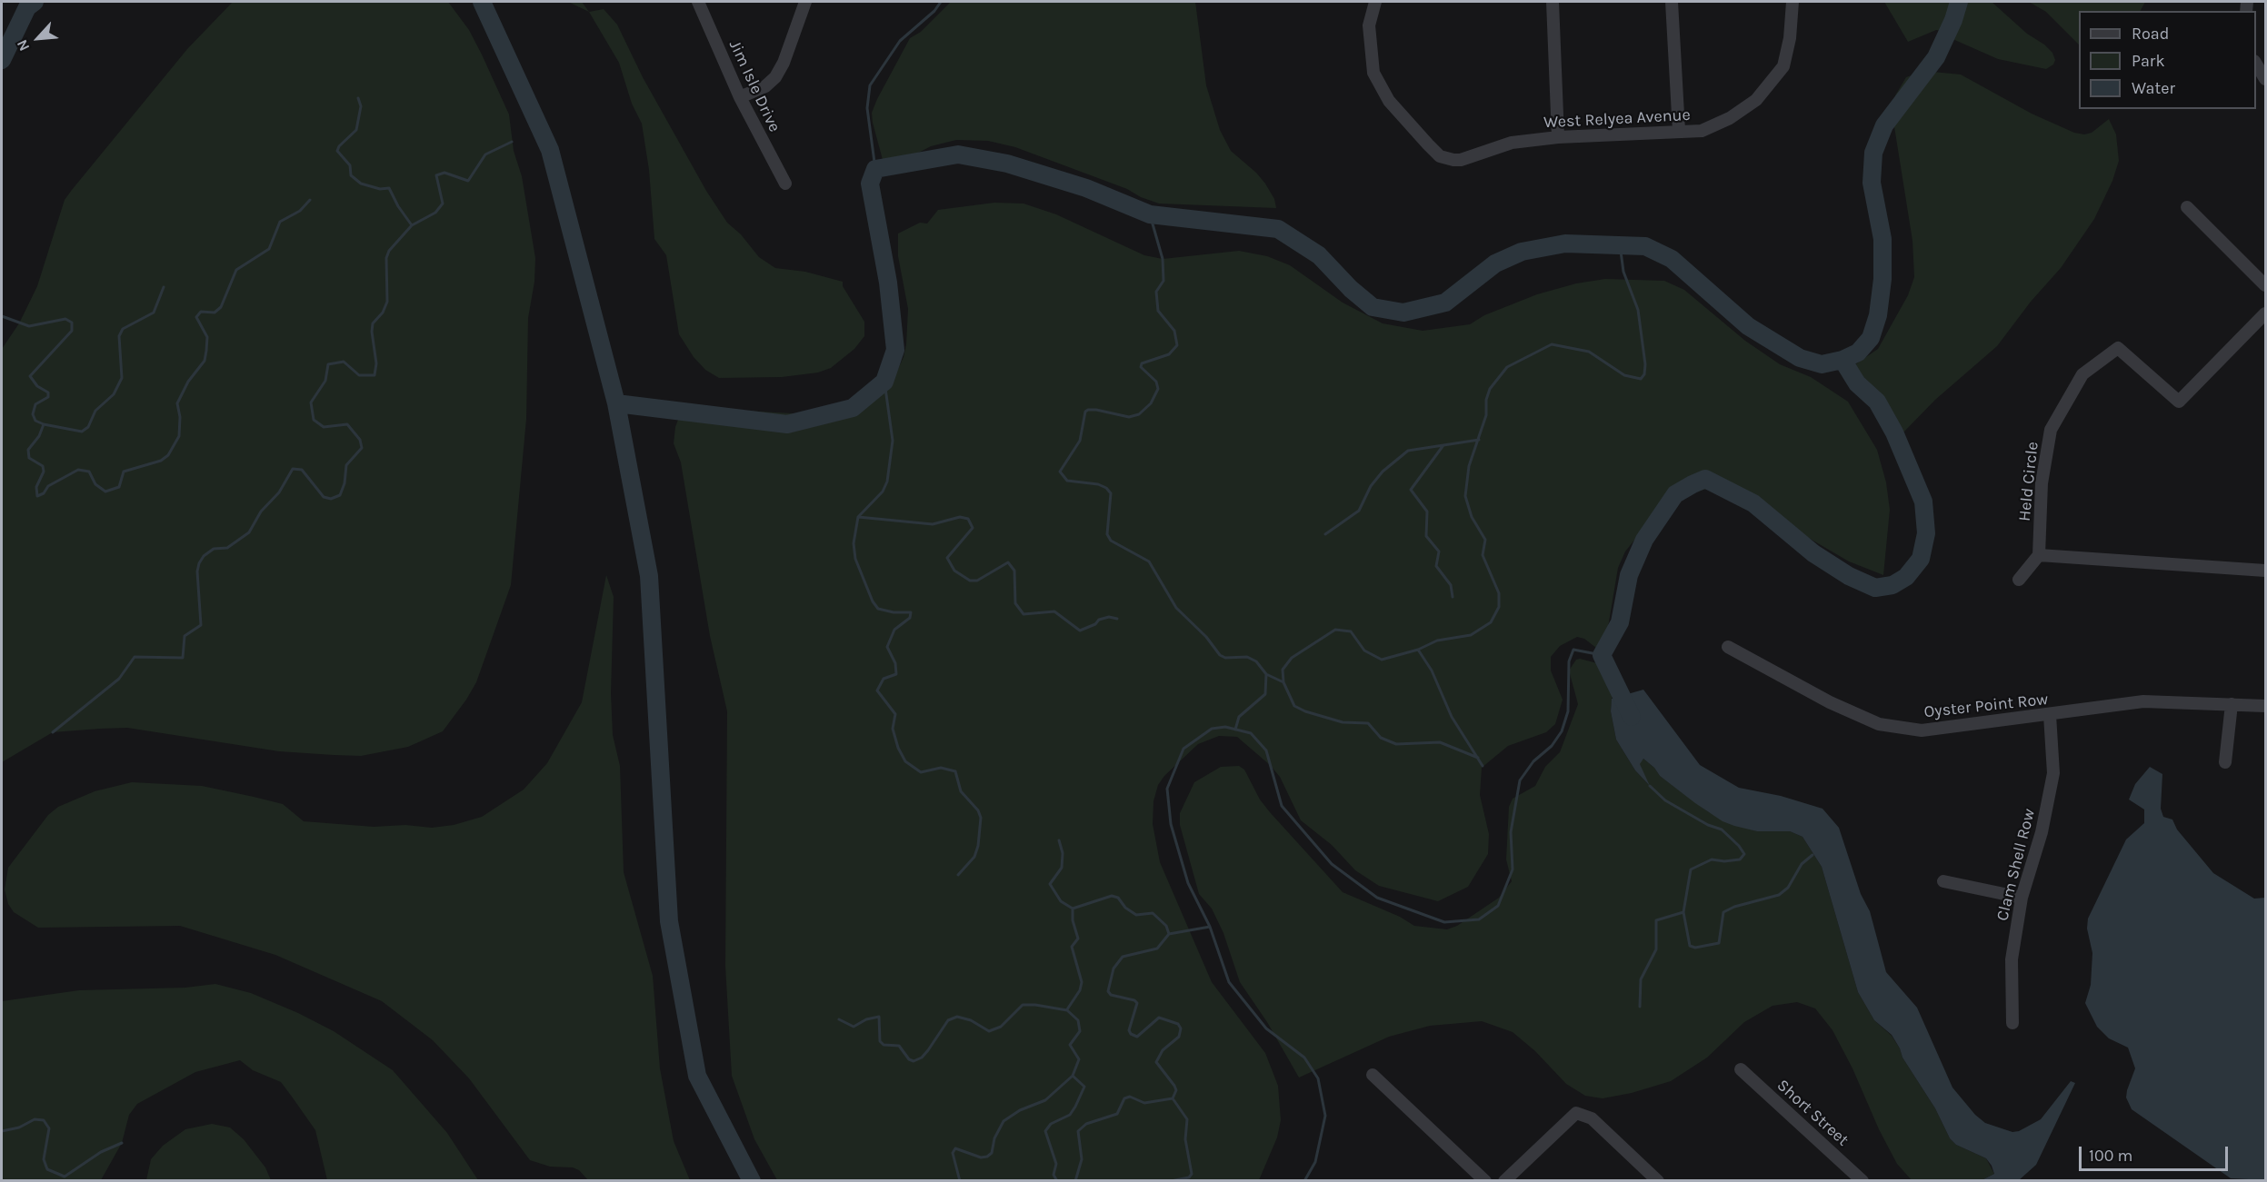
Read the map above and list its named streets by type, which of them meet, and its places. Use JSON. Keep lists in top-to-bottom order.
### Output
{
  "streets": {
    "street": [
      "Jim Isle Drive",
      "West Relyea Avenue",
      "Held Circle",
      "Oyster Point Row",
      "Clam Shell Row",
      "Short Street"
    ]
  },
  "crossings": [
    ["Oyster Point Row", "Clam Shell Row"]
  ],
  "legend": ["Road", "Park", "Water"],
  "scale_bar": "100 m",
  "north": "bottom left"
}
